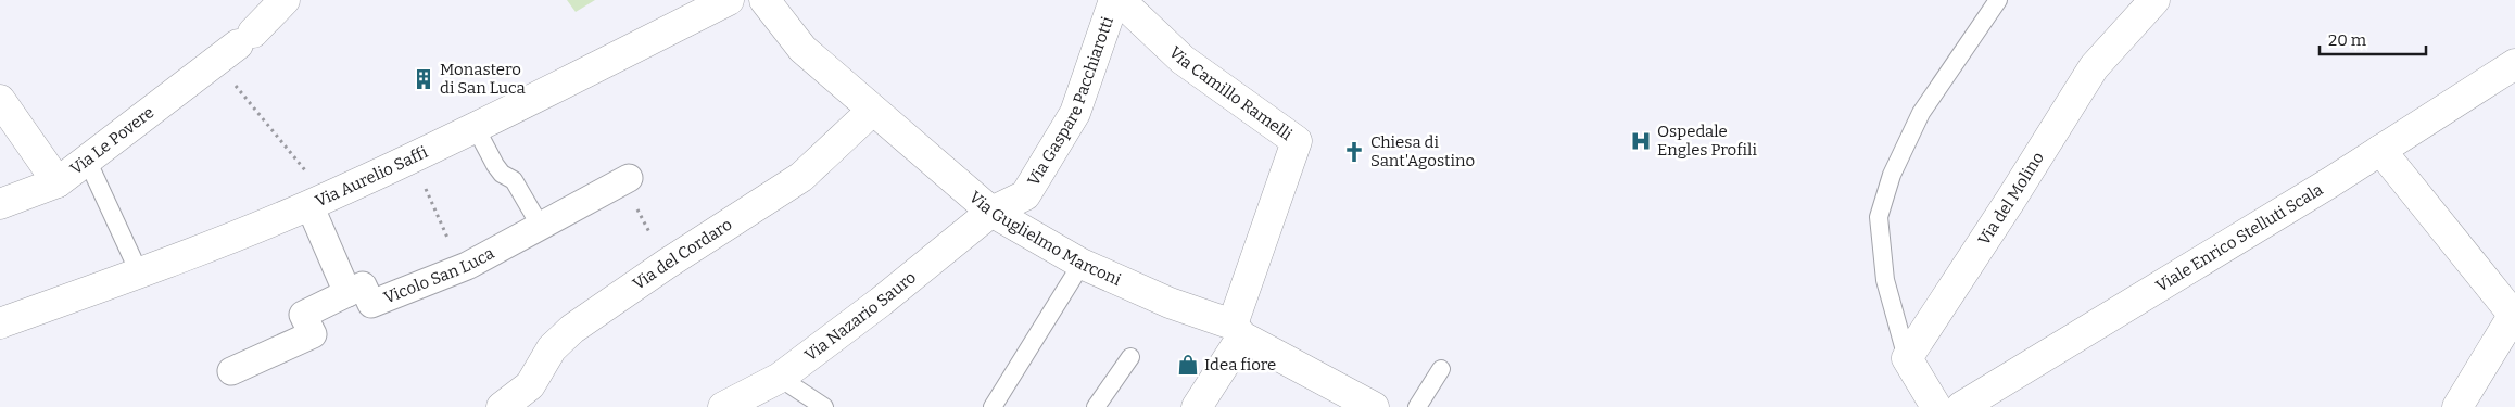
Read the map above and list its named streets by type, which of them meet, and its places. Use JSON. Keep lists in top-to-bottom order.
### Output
{
  "streets": {
    "street": [
      "Via Camillo Ramelli",
      "Via Gaspare Pacchiarotti",
      "Via Le Povere",
      "Via Aurelio Saffi",
      "Via del Molino",
      "Via Guglielmo Marconi",
      "Viale Enrico Stelluti Scala",
      "Via del Cordaro",
      "Vicolo San Luca",
      "Via Nazario Sauro"
    ]
  },
  "crossings": [
    ["Via Camillo Ramelli", "Via Guglielmo Marconi"],
    ["Via Gaspare Pacchiarotti", "Via Guglielmo Marconi"],
    ["Via Gaspare Pacchiarotti", "Via Nazario Sauro"],
    ["Via Guglielmo Marconi", "Via del Cordaro"],
    ["Via Guglielmo Marconi", "Via Nazario Sauro"]
  ],
  "places": {
    "building": ["Monastero di San Luca"],
    "hospital": ["Ospedale Engles Profili"],
    "church": ["Chiesa di Sant'Agostino"],
    "shop": ["Idea fiore"]
  },
  "scale_bar": "20 m"
}
